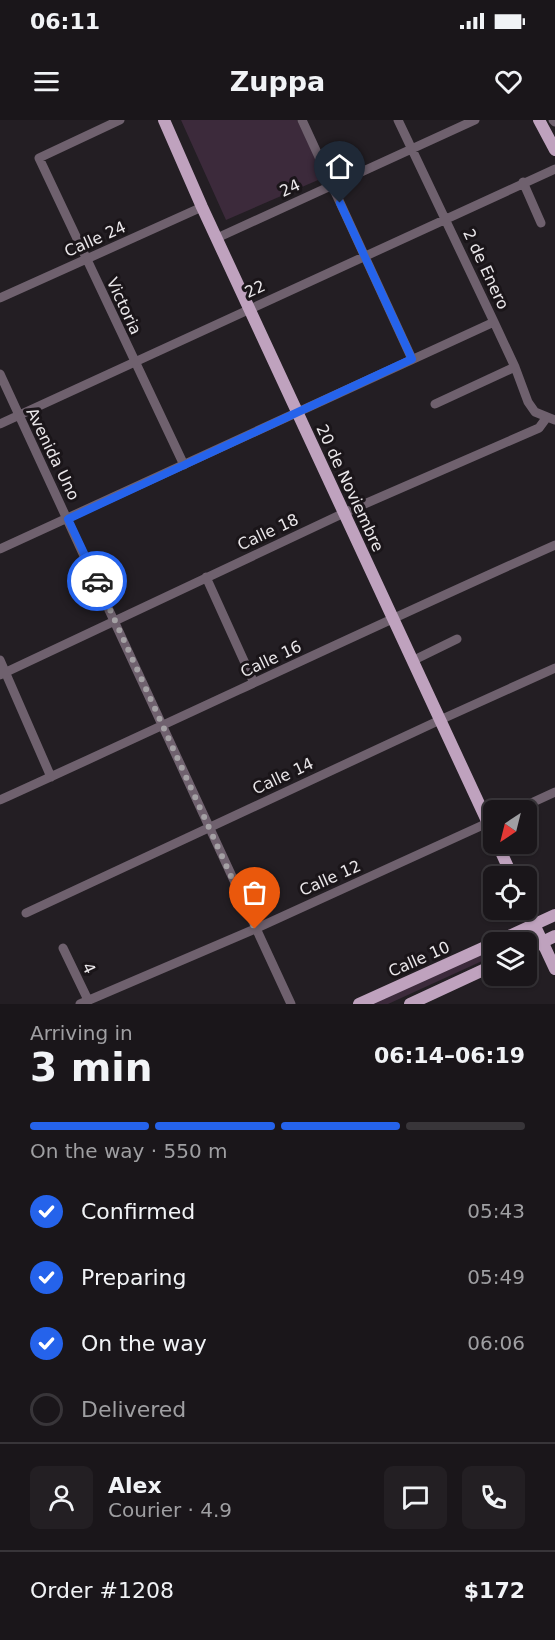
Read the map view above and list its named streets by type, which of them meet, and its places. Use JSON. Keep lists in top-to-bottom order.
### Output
{
  "streets": {
    "main road": ["20 de Noviembre", "Calle 10"],
    "street": [
      "24",
      "Calle 24",
      "2 de Enero",
      "22",
      "Victoria",
      "Avenida Uno",
      "Calle 18",
      "Calle 16",
      "Calle 14",
      "Calle 12",
      "4"
    ]
  },
  "crossings": [
    ["24", "2 de Enero"],
    ["24", "20 de Noviembre"],
    ["Calle 24", "Victoria"],
    ["Calle 24", "20 de Noviembre"],
    ["2 de Enero", "22"],
    ["2 de Enero", "Calle 18"],
    ["22", "Victoria"],
    ["22", "Avenida Uno"],
    ["22", "20 de Noviembre"],
    ["Avenida Uno", "Calle 18"],
    ["Avenida Uno", "Calle 16"],
    ["Avenida Uno", "Calle 14"],
    ["Avenida Uno", "Calle 12"],
    ["20 de Noviembre", "Calle 18"],
    ["20 de Noviembre", "Calle 16"],
    ["20 de Noviembre", "Calle 14"],
    ["Calle 12", "4"]
  ],
  "north": "bottom left",
  "page": {
    "status": "06:11",
    "header": "Zuppa",
    "heading": ["3 min", "Arriving in", "06:14–06:19"],
    "panel": [
      "Alex",
      "Courier · 4.9",
      "Order #1208",
      "$172"
    ],
    "bar": "On the way · 550 m",
    "list": [
      ["Confirmed", "05:43"],
      ["Preparing", "05:49"],
      ["On the way", "06:06"],
      "Delivered"
    ]
  }
}
